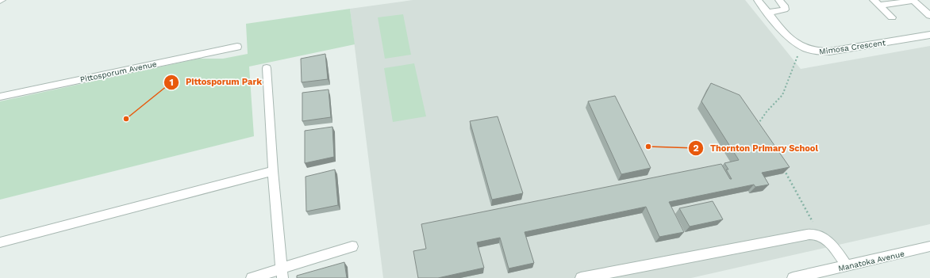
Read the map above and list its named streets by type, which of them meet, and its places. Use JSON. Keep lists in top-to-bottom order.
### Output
{
  "streets": {
    "street": ["Mimosa Crescent", "Pittosporum Avenue", "Manatoka Avenue"]
  },
  "places": ["Pittosporum Park", "Thornton Primary School"]
}
